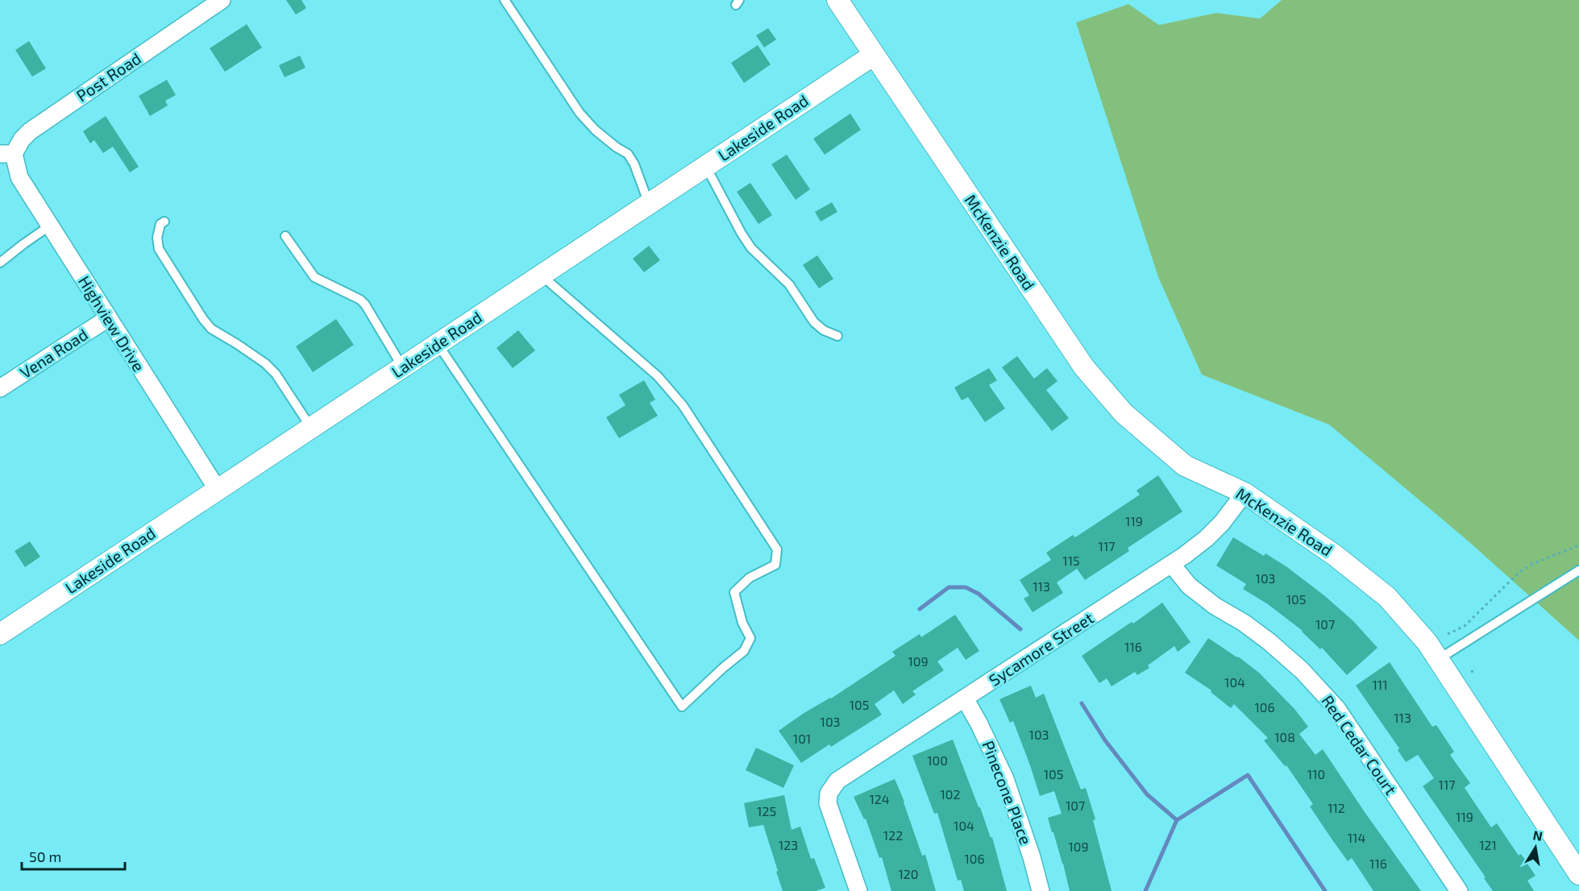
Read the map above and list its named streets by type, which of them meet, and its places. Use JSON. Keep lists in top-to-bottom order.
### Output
{
  "streets": {
    "street": [
      "Post Road",
      "Lakeside Road",
      "McKenzie Road",
      "Highview Drive",
      "Vena Road",
      "Sycamore Street",
      "Red Cedar Court",
      "Pinecone Place"
    ]
  },
  "crossings": [
    ["Post Road", "Highview Drive"],
    ["Lakeside Road", "McKenzie Road"],
    ["Lakeside Road", "Highview Drive"],
    ["McKenzie Road", "Sycamore Street"],
    ["Highview Drive", "Vena Road"],
    ["Sycamore Street", "Red Cedar Court"],
    ["Sycamore Street", "Pinecone Place"]
  ],
  "house_numbers": [
    "119",
    "117",
    "115",
    "103",
    "113",
    "105",
    "107",
    "116",
    "109",
    "104",
    "111",
    "105",
    "106",
    "113",
    "103",
    "103",
    "108",
    "101",
    "100",
    "105",
    "110",
    "117",
    "102",
    "124",
    "107",
    "112",
    "125",
    "119",
    "104",
    "122",
    "114",
    "123",
    "121",
    "109",
    "106",
    "116",
    "120"
  ],
  "scale_bar": "50 m",
  "north": "top"
}
